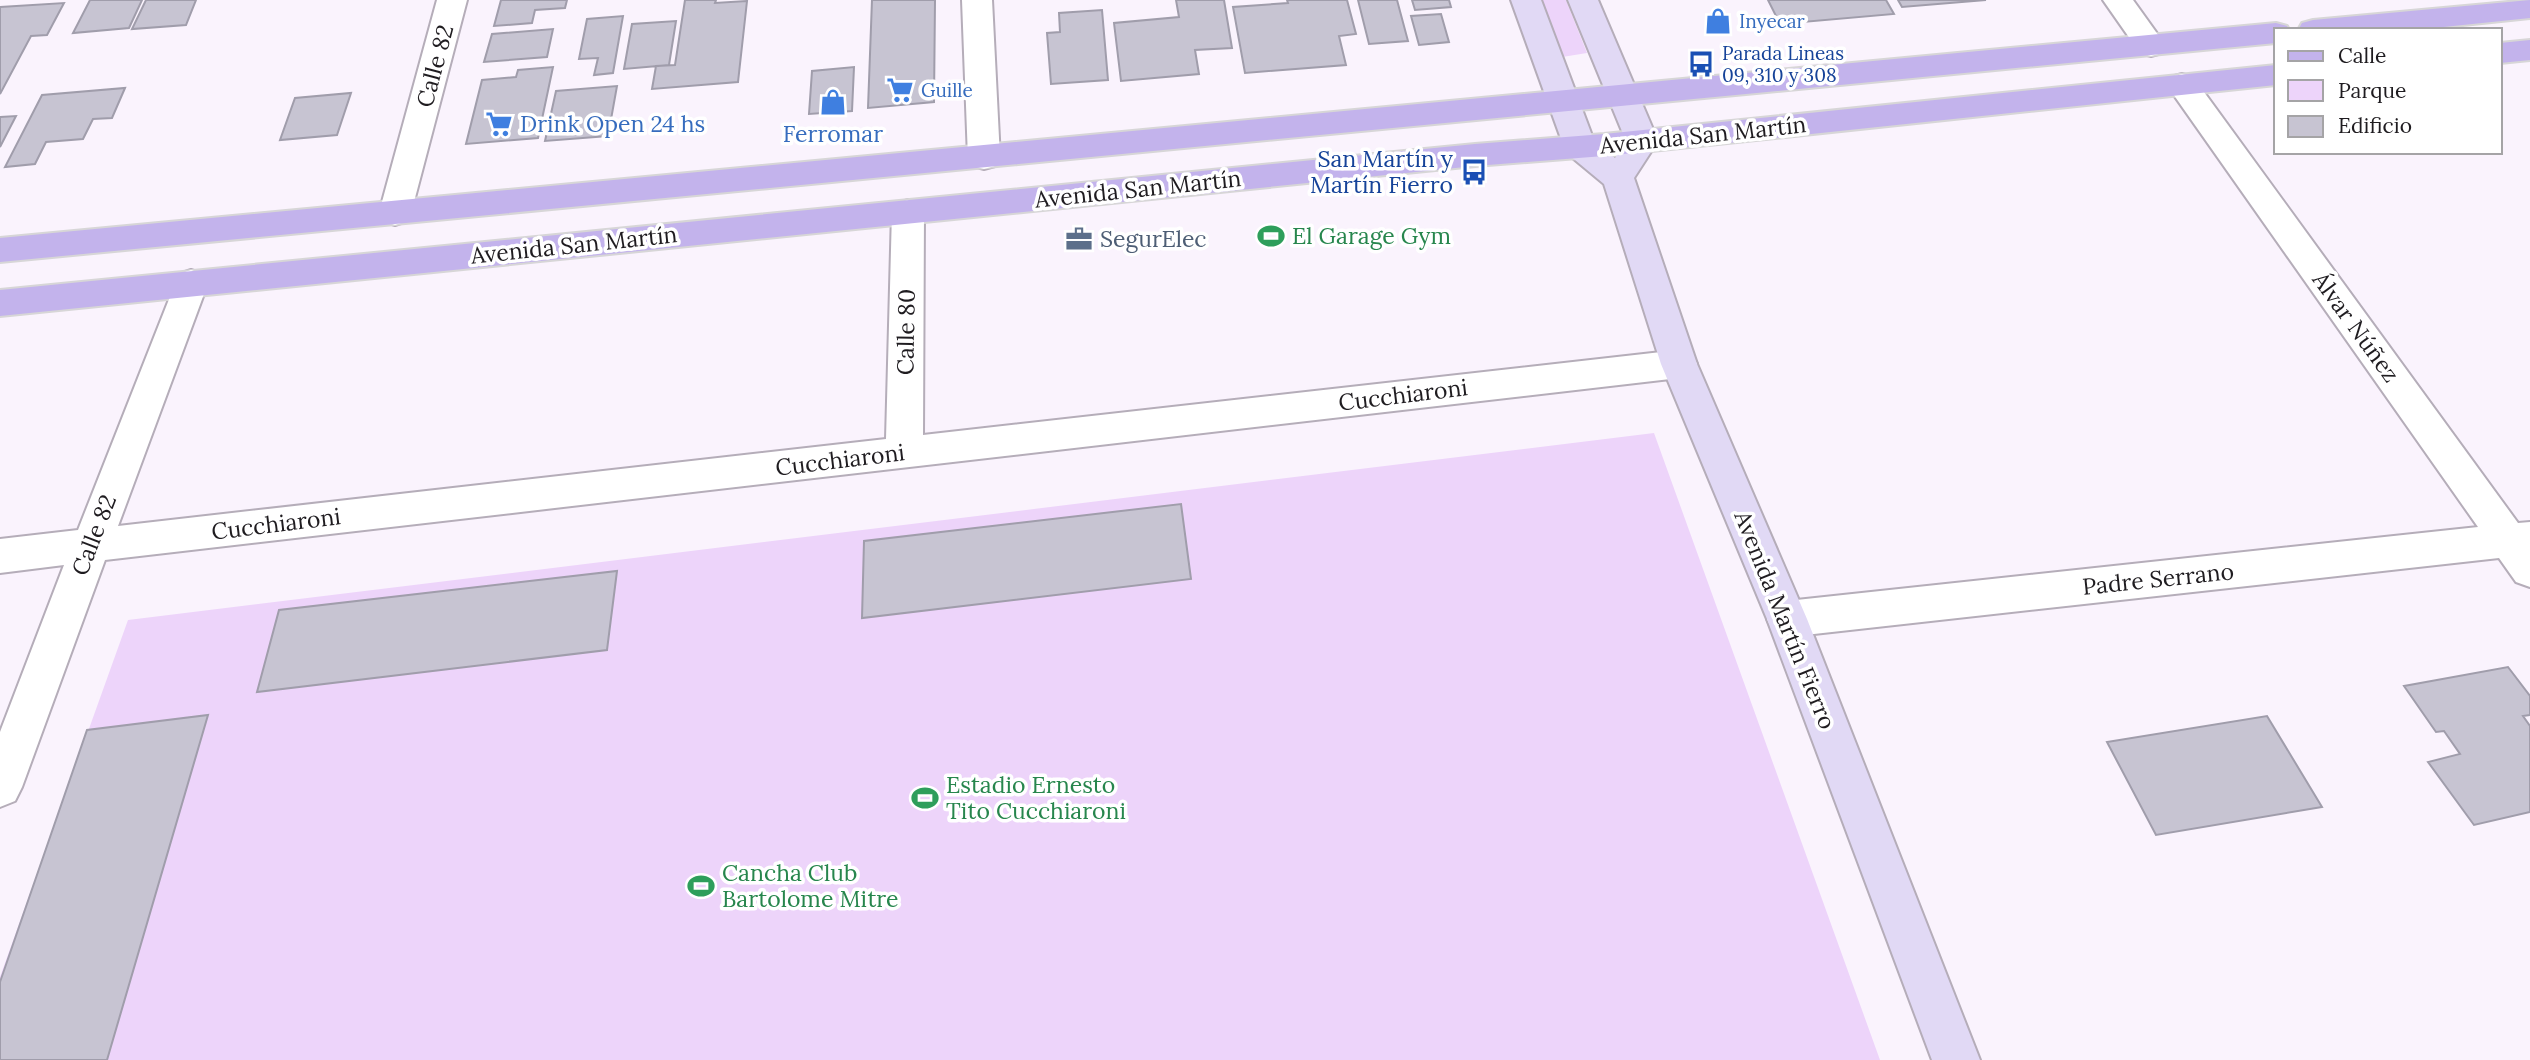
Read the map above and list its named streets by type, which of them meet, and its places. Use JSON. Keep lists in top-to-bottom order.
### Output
{
  "streets": {
    "main road": ["Avenida San Martín", "Avenida Martín Fierro"],
    "street": [
      "Calle 82",
      "Álvar Núñez",
      "Calle 80",
      "Cucchiaroni",
      "Padre Serrano"
    ]
  },
  "crossings": [
    ["Calle 82", "Avenida San Martín"],
    ["Calle 82", "Cucchiaroni"],
    ["Avenida San Martín", "Álvar Núñez"],
    ["Avenida San Martín", "Calle 80"],
    ["Álvar Núñez", "Padre Serrano"],
    ["Calle 80", "Cucchiaroni"],
    ["Cucchiaroni", "Avenida Martín Fierro"],
    ["Padre Serrano", "Avenida Martín Fierro"]
  ],
  "places": {
    "shop": ["Inyecar", "Ferromar"],
    "bus stop": ["Parada Lineas 09, 310 y 308", "San Martín y Martín Fierro"],
    "supermarket": ["Guille", "Drink Open 24 hs"],
    "sports": ["El Garage Gym", "Estadio Ernesto Tito Cucchiaroni", "Cancha Club Bartolome Mitre"],
    "office": ["SegurElec"]
  },
  "legend": ["Calle", "Parque", "Edificio"]
}
